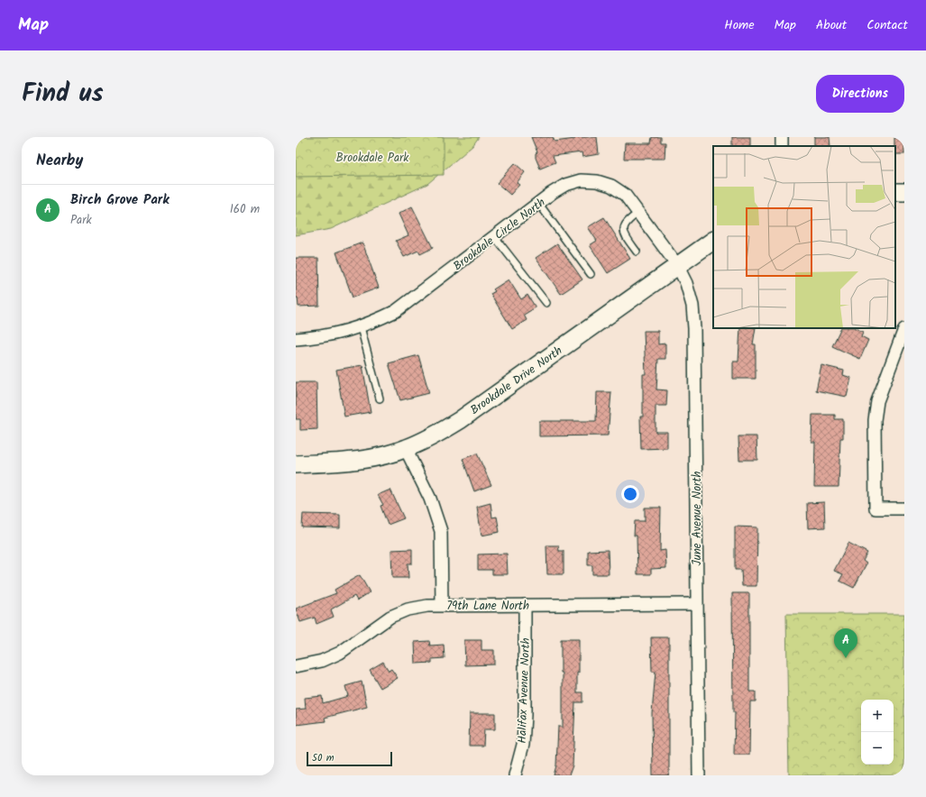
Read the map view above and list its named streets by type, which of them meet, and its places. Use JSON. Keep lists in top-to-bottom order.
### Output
{
  "streets": {
    "street": [
      "Brookdale Circle North",
      "Brookdale Drive North",
      "June Avenue North",
      "79th Lane North",
      "Halifax Avenue North"
    ]
  },
  "crossings": [
    ["Brookdale Circle North", "Brookdale Drive North"],
    ["Brookdale Circle North", "June Avenue North"],
    ["Brookdale Drive North", "June Avenue North"],
    ["June Avenue North", "79th Lane North"],
    ["79th Lane North", "Halifax Avenue North"]
  ],
  "parks": ["Brookdale Park"],
  "scale_bar": "50 m",
  "page": {
    "header": "Map",
    "nav": [
      "Home",
      "Map",
      "About",
      "Contact"
    ],
    "title": "Find us",
    "buttons": "Directions",
    "heading": "Nearby",
    "list": [
      {
        "mark": "A",
        "name": "Birch Grove Park",
        "note": "Park",
        "value": "160 m"
      }
    ],
    "pins": "A",
    "map_buttons": ["+", "−"],
    "scale": "50 m"
  }
}
